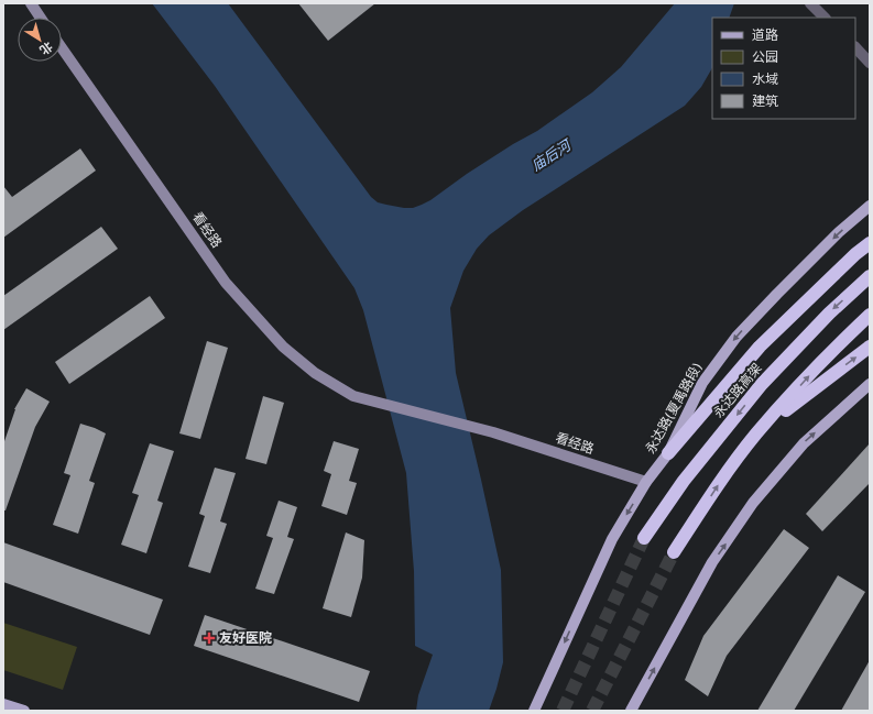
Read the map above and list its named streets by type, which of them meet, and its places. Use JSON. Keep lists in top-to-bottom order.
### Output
{
  "streets": {
    "highway": ["永达路高架"],
    "main road": ["看经路", "永达路(夏禹路段)"]
  },
  "crossings": [
    ["看经路", "永达路(夏禹路段)"]
  ],
  "water": ["庙后河"],
  "places": {
    "health": ["友好医院"]
  },
  "legend": [
    "道路",
    "公园",
    "水域",
    "建筑"
  ],
  "north": "bottom right"
}
